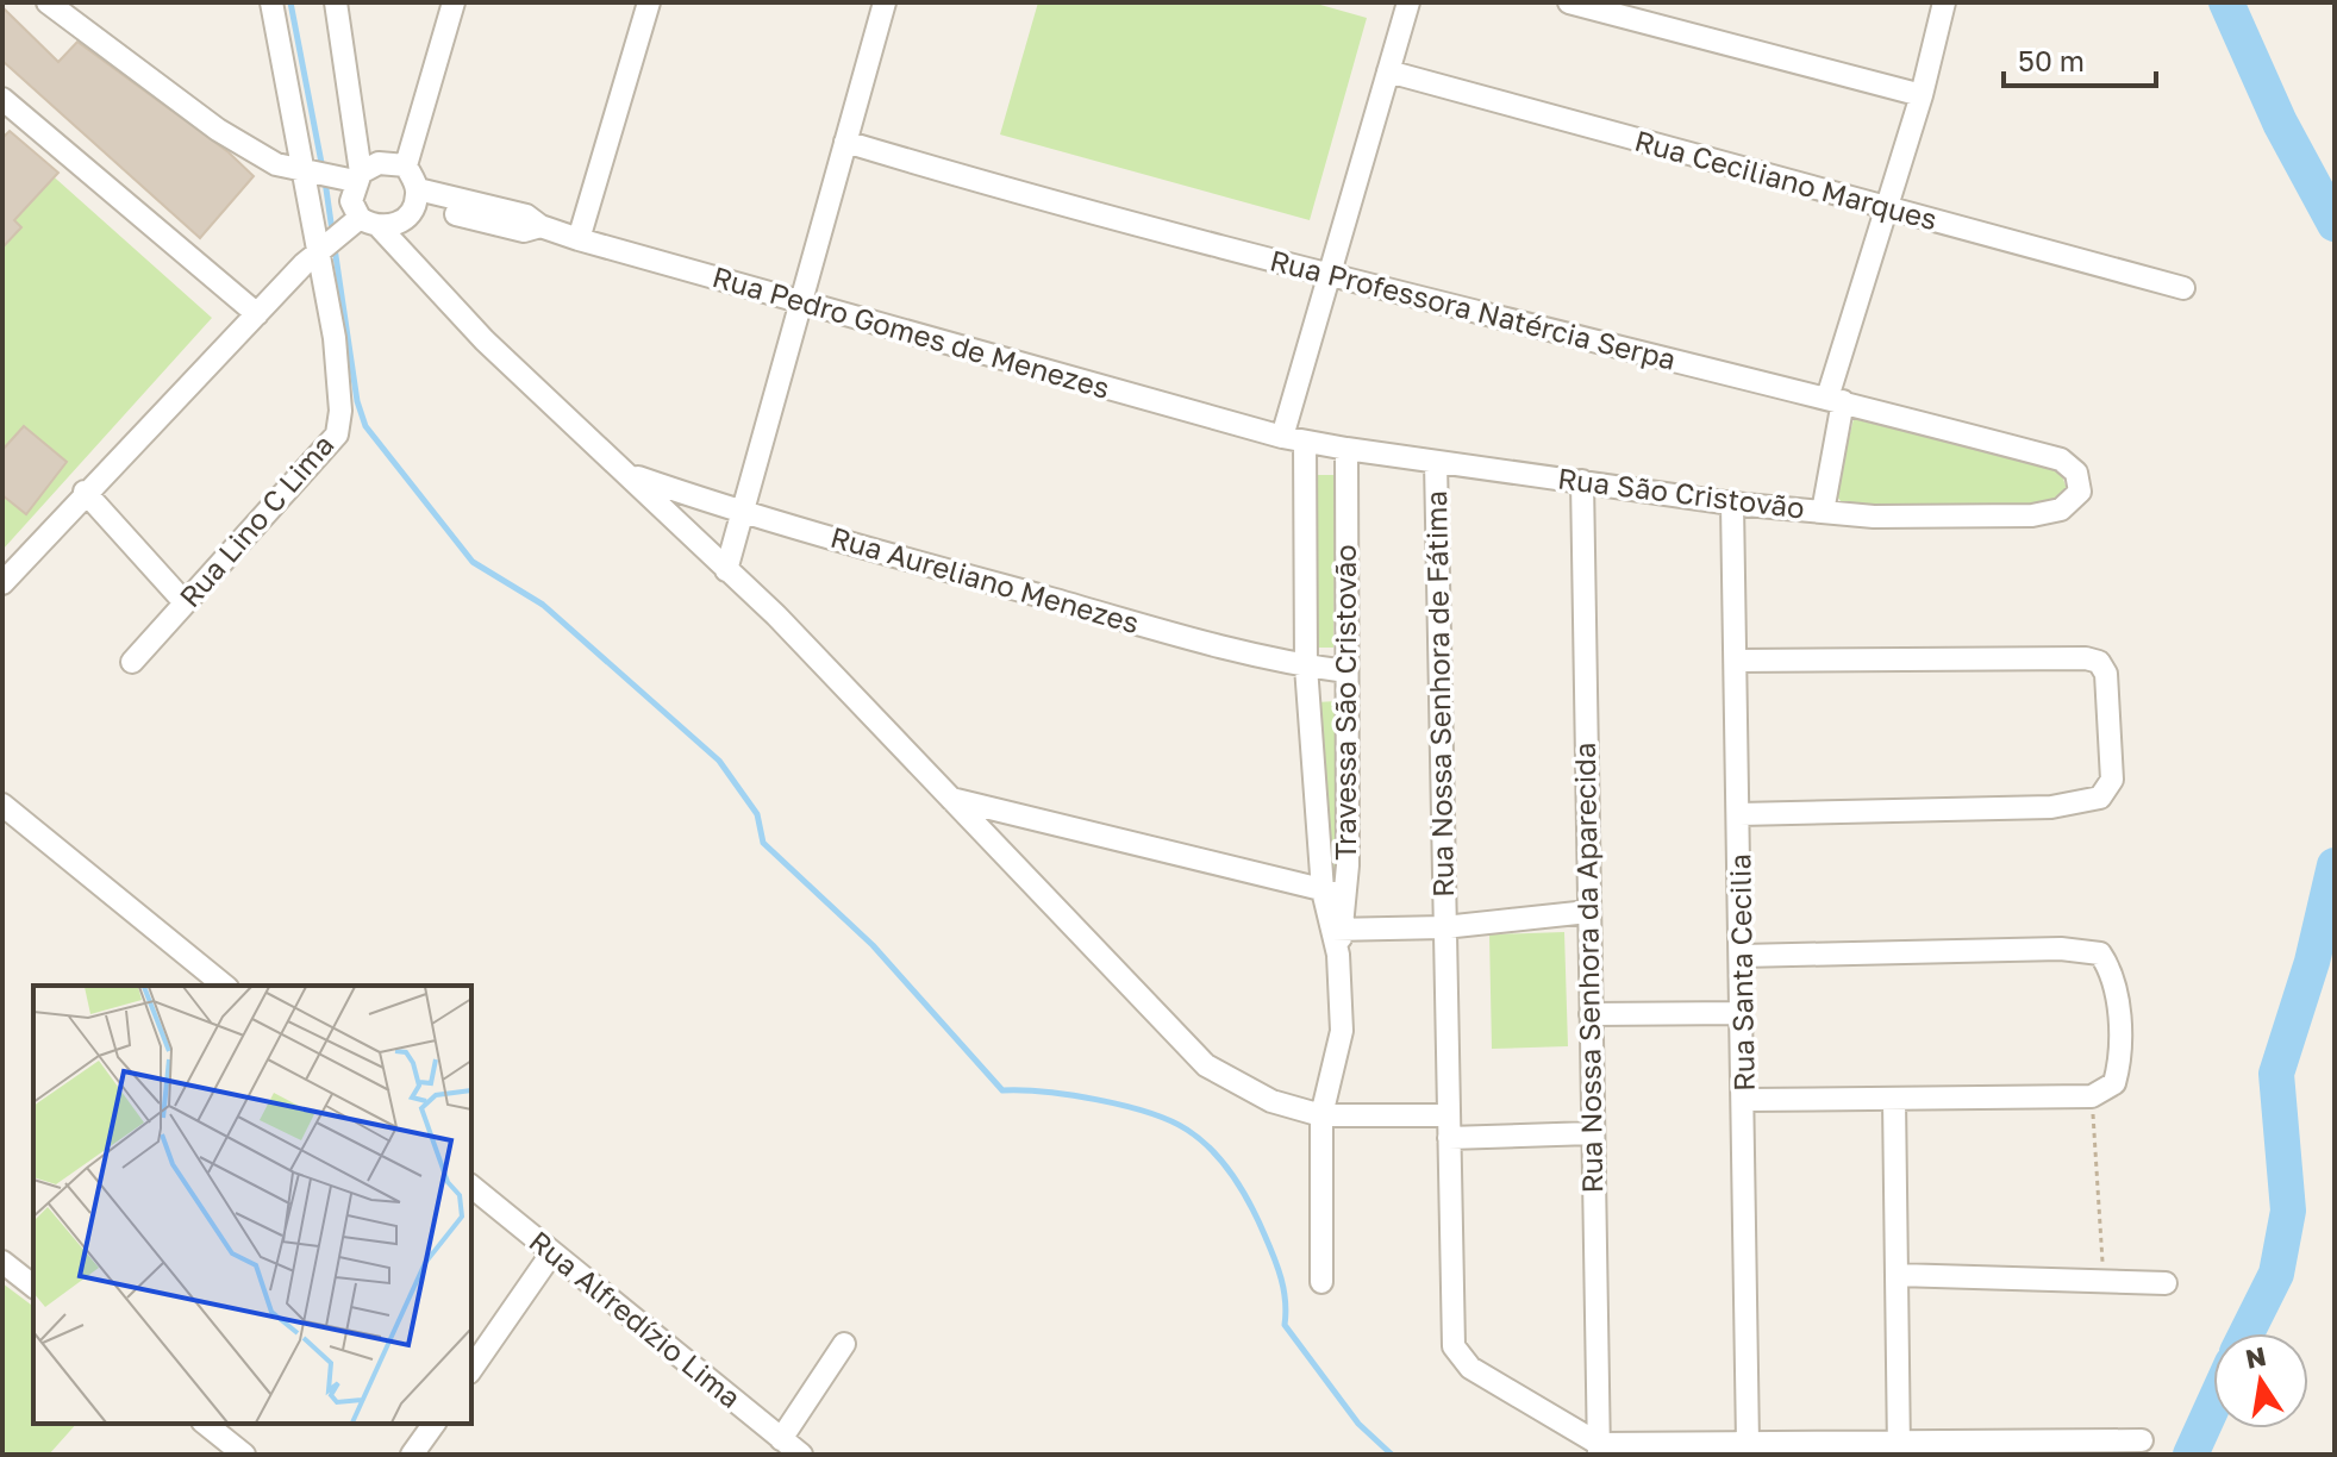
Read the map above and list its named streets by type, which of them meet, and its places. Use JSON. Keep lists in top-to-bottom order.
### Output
{
  "streets": {
    "street": [
      "Rua Ceciliano Marques",
      "Rua Professora Natércia Serpa",
      "Rua Pedro Gomes de Menezes",
      "Rua São Cristovão",
      "Rua Lino C Lima",
      "Rua Aureliano Menezes",
      "Rua Nossa Senhora de Fátima",
      "Travessa São Cristovão",
      "Rua Nossa Senhora da Aparecida",
      "Rua Santa Cecilia",
      "Rua Alfredízio Lima"
    ]
  },
  "crossings": [
    ["Rua Professora Natércia Serpa", "Rua São Cristovão"],
    ["Rua Pedro Gomes de Menezes", "Rua São Cristovão"],
    ["Rua São Cristovão", "Rua Nossa Senhora de Fátima"],
    ["Rua São Cristovão", "Travessa São Cristovão"],
    ["Rua São Cristovão", "Rua Nossa Senhora da Aparecida"],
    ["Rua São Cristovão", "Rua Santa Cecilia"],
    ["Rua Aureliano Menezes", "Travessa São Cristovão"],
    ["Rua Nossa Senhora de Fátima", "Travessa São Cristovão"]
  ],
  "scale_bar": "50 m",
  "north": "top"
}
